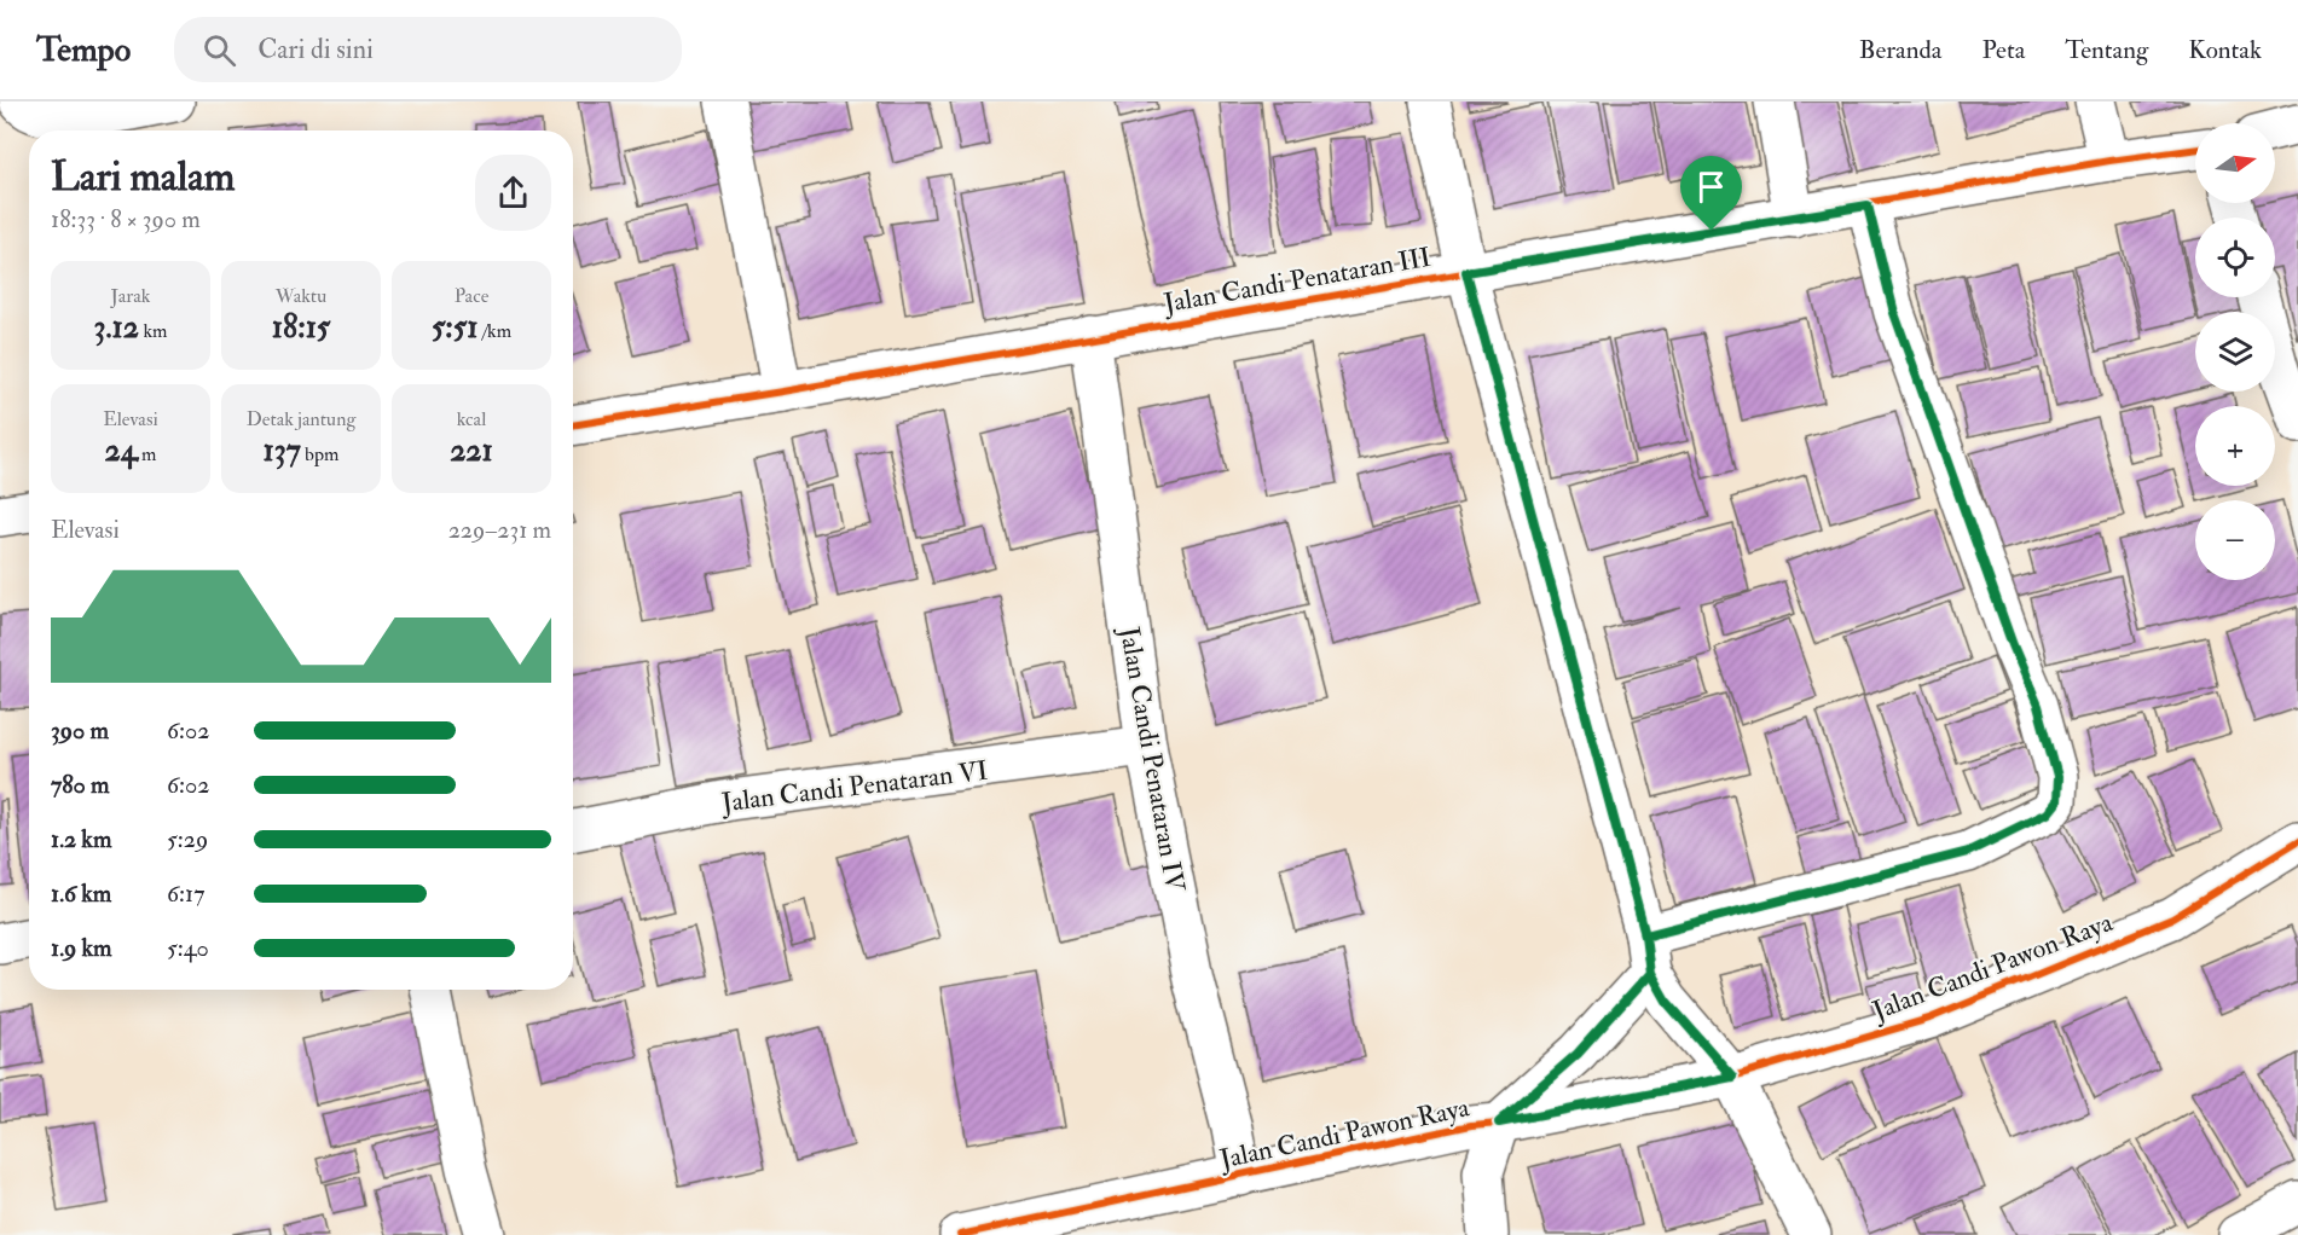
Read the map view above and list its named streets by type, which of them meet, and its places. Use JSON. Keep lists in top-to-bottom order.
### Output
{
  "streets": {
    "street": [
      "Jalan Candi Penataran III",
      "Jalan Candi Penataran IV",
      "Jalan Candi Penataran VI",
      "Jalan Candi Pawon Raya"
    ]
  },
  "crossings": [
    ["Jalan Candi Penataran III", "Jalan Candi Penataran IV"],
    ["Jalan Candi Penataran IV", "Jalan Candi Penataran VI"],
    ["Jalan Candi Penataran IV", "Jalan Candi Pawon Raya"]
  ],
  "north": "right",
  "page": {
    "header": "Tempo",
    "search": "Cari di sini",
    "nav": [
      "Beranda",
      "Peta",
      "Tentang",
      "Kontak"
    ],
    "map_buttons": ["+", "−"],
    "heading": ["Lari malam", "18:33 · 8 × 390 m"],
    "stats": [
      ["Jarak", "3.12 km"],
      ["Waktu", "18:15"],
      ["Pace", "5:51 /km"],
      ["Elevasi", "24 m"],
      ["Detak jantung", "137 bpm"],
      ["kcal", "221"]
    ],
    "chart": ["Elevasi", "229–231 m"],
    "list": [
      {
        "name": "390 m",
        "note": "6:02"
      },
      {
        "name": "780 m",
        "note": "6:02"
      },
      {
        "name": "1.2 km",
        "note": "5:29"
      },
      {
        "name": "1.6 km",
        "note": "6:17"
      },
      {
        "name": "1.9 km",
        "note": "5:40"
      }
    ]
  }
}
